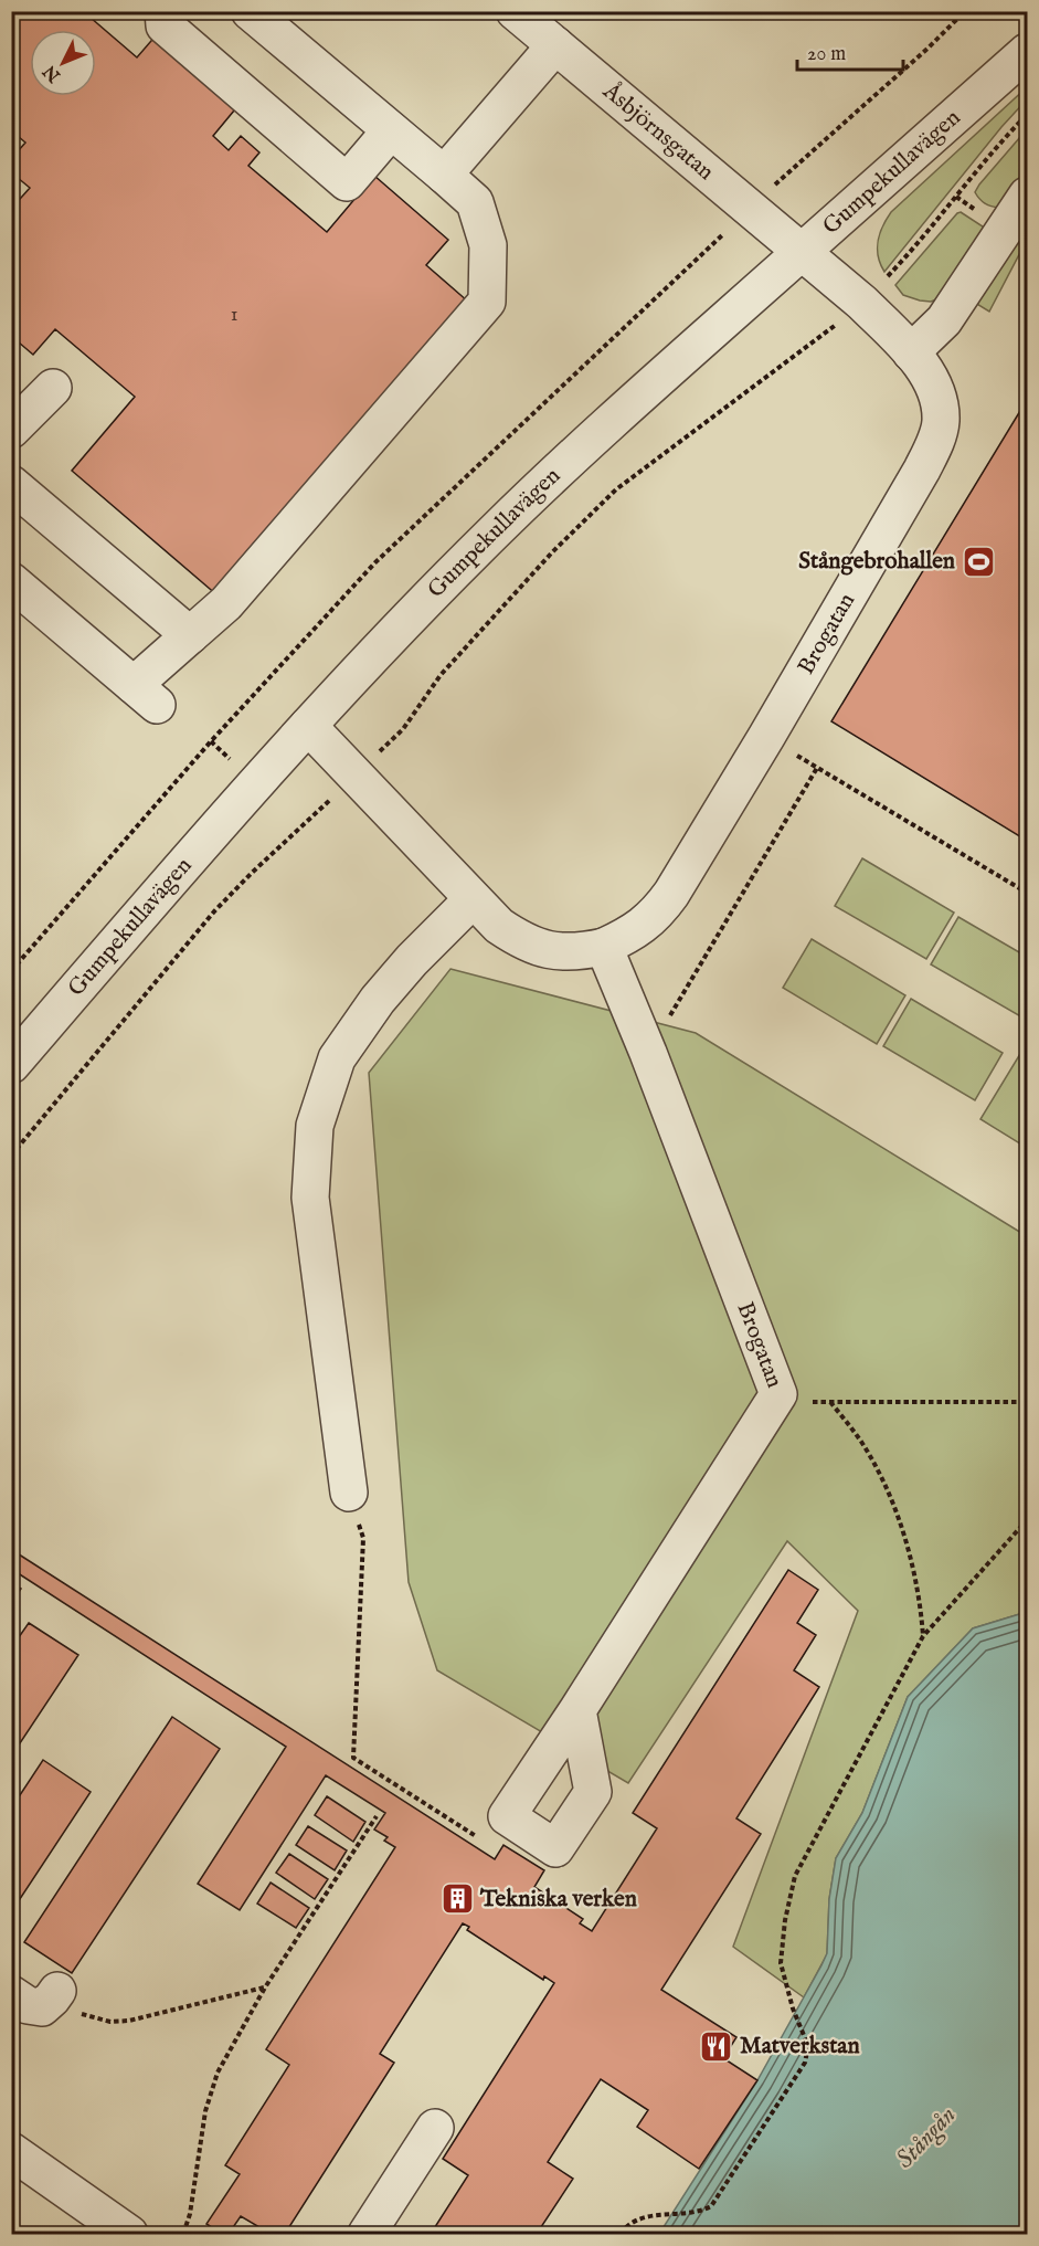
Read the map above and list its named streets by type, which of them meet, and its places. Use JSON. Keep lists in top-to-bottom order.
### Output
{
  "streets": {
    "street": ["Åsbjörnsgatan", "Gumpekullavägen", "Brogatan"]
  },
  "crossings": [
    ["Åsbjörnsgatan", "Gumpekullavägen"],
    ["Åsbjörnsgatan", "Brogatan"],
    ["Gumpekullavägen", "Brogatan"]
  ],
  "water": ["Stångån"],
  "places": {
    "sports": ["Stångebrohallen"],
    "building": ["Tekniska verken"],
    "restaurant": ["Matverkstan"]
  },
  "house_numbers": ["1"],
  "scale_bar": "20 m",
  "north": "bottom left"
}
